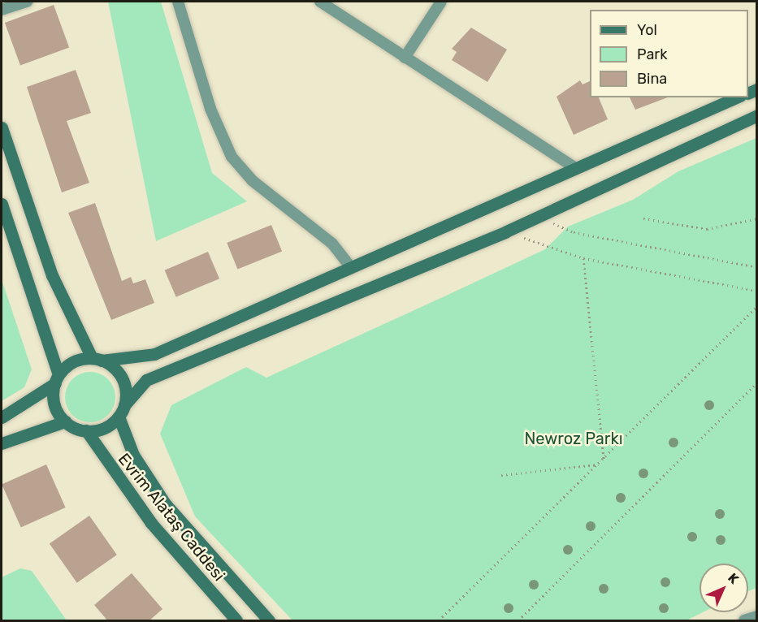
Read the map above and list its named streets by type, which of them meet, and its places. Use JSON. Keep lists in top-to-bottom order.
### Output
{
  "streets": {
    "main road": ["Evrim Alataş Caddesi"]
  },
  "parks": ["Newroz Parkı"],
  "legend": ["Yol", "Park", "Bina"],
  "north": "top right"
}
